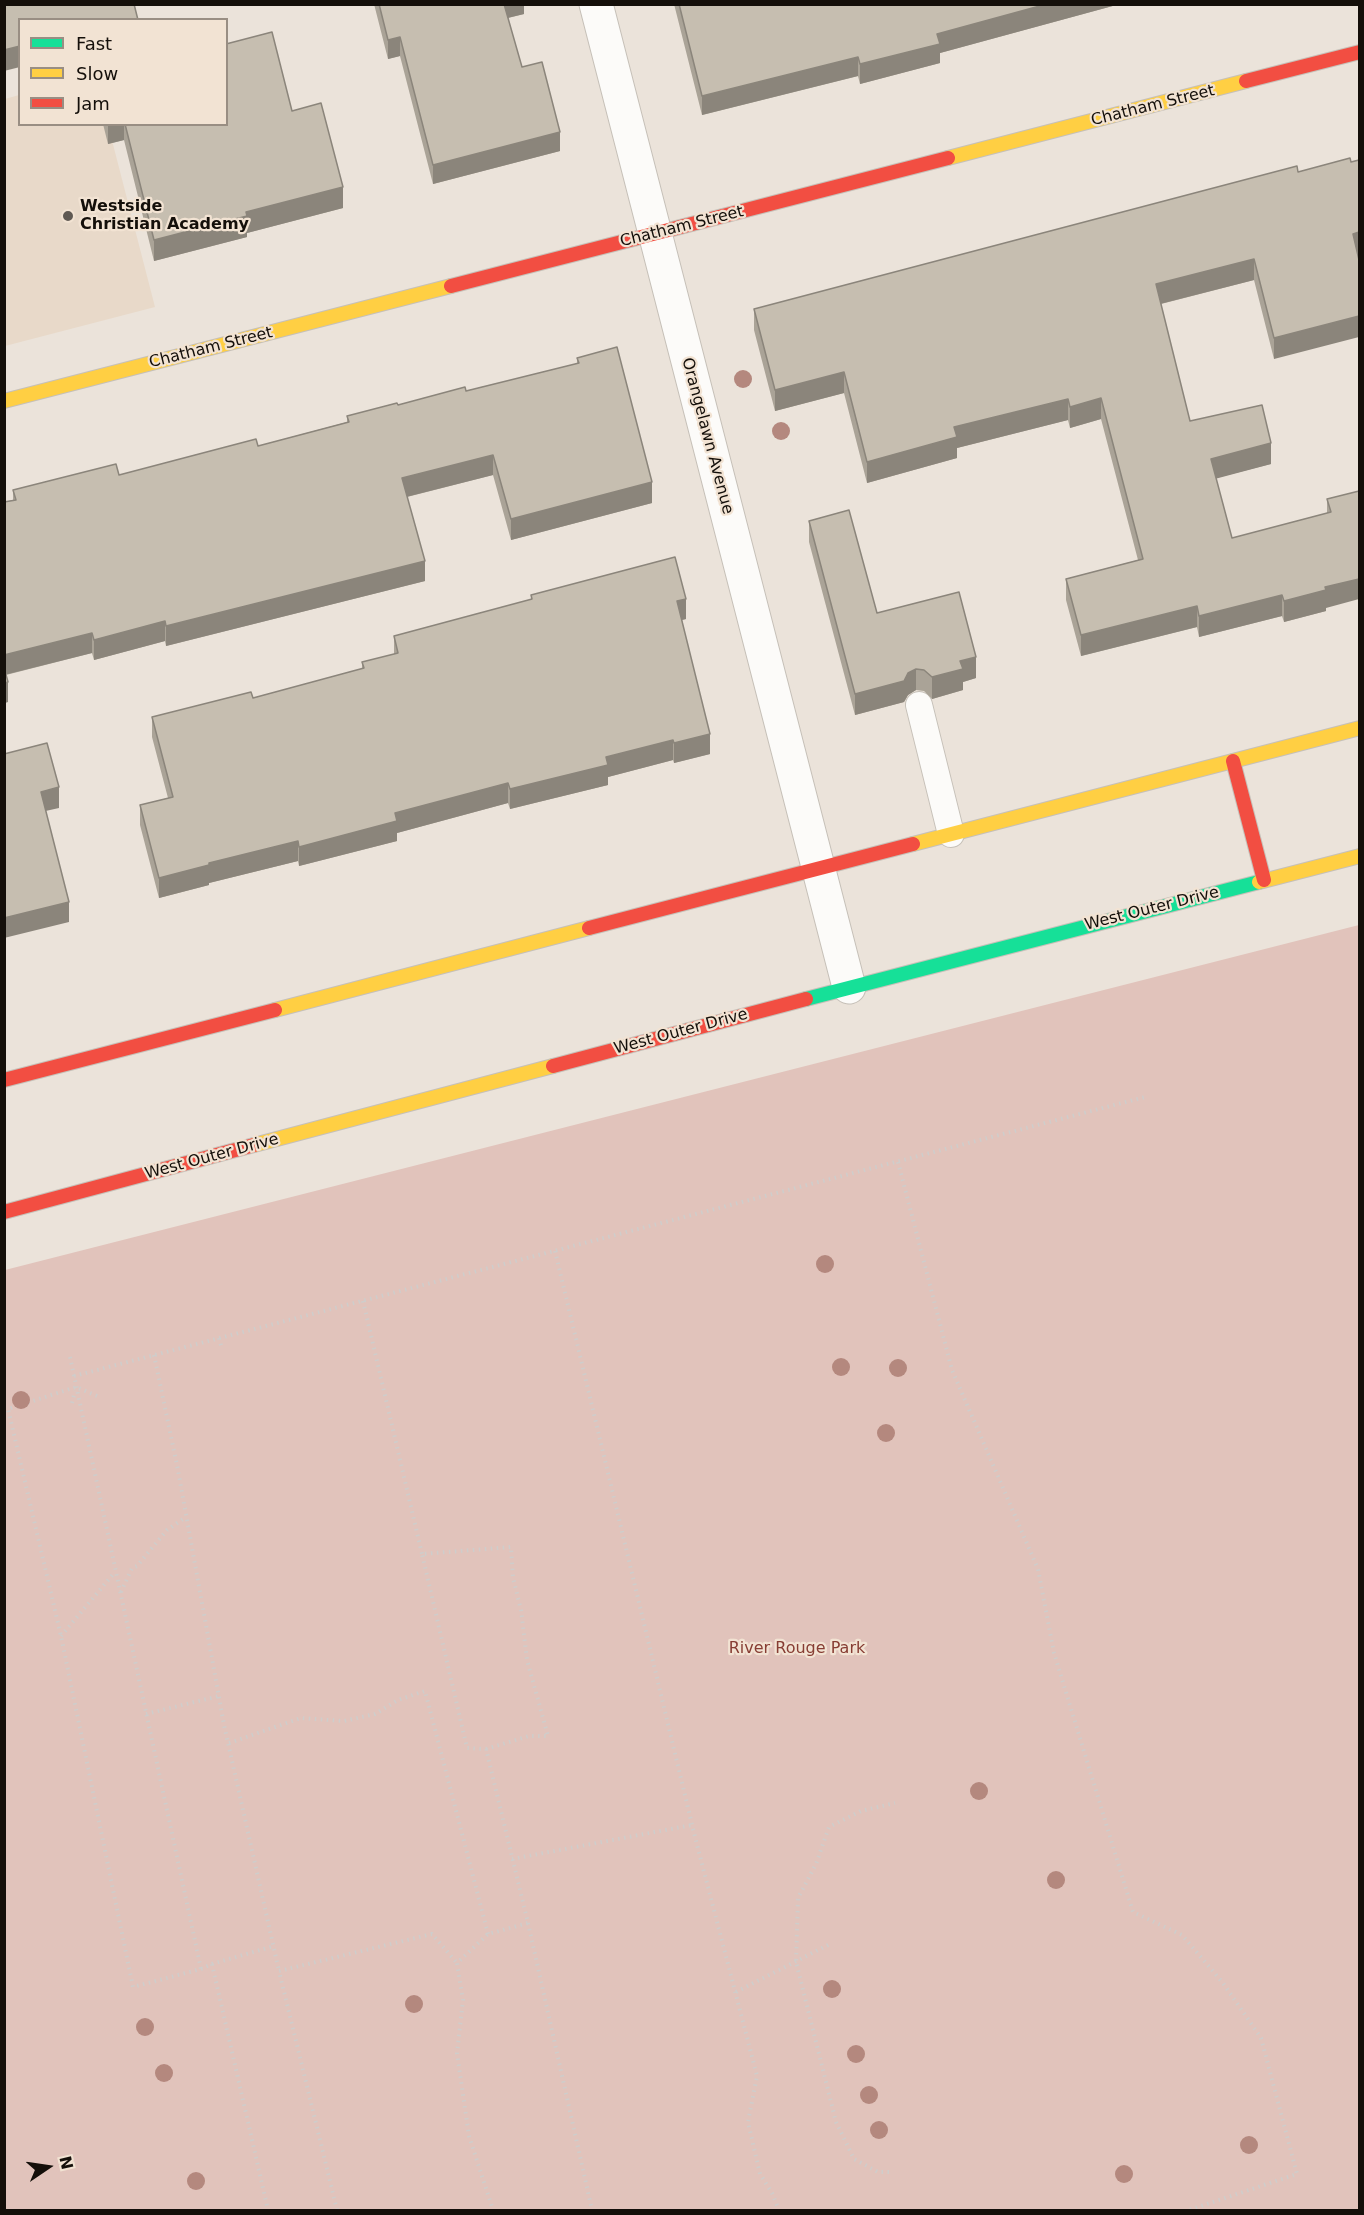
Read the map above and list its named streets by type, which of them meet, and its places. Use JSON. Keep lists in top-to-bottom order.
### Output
{
  "streets": {
    "main road": ["Chatham Street", "West Outer Drive"],
    "street": ["Orangelawn Avenue"]
  },
  "crossings": [
    ["Chatham Street", "Orangelawn Avenue"],
    ["Orangelawn Avenue", "West Outer Drive"]
  ],
  "parks": ["River Rouge Park"],
  "places": ["Westside Christian Academy"],
  "legend": ["Fast", "Slow", "Jam"],
  "north": "right"
}
